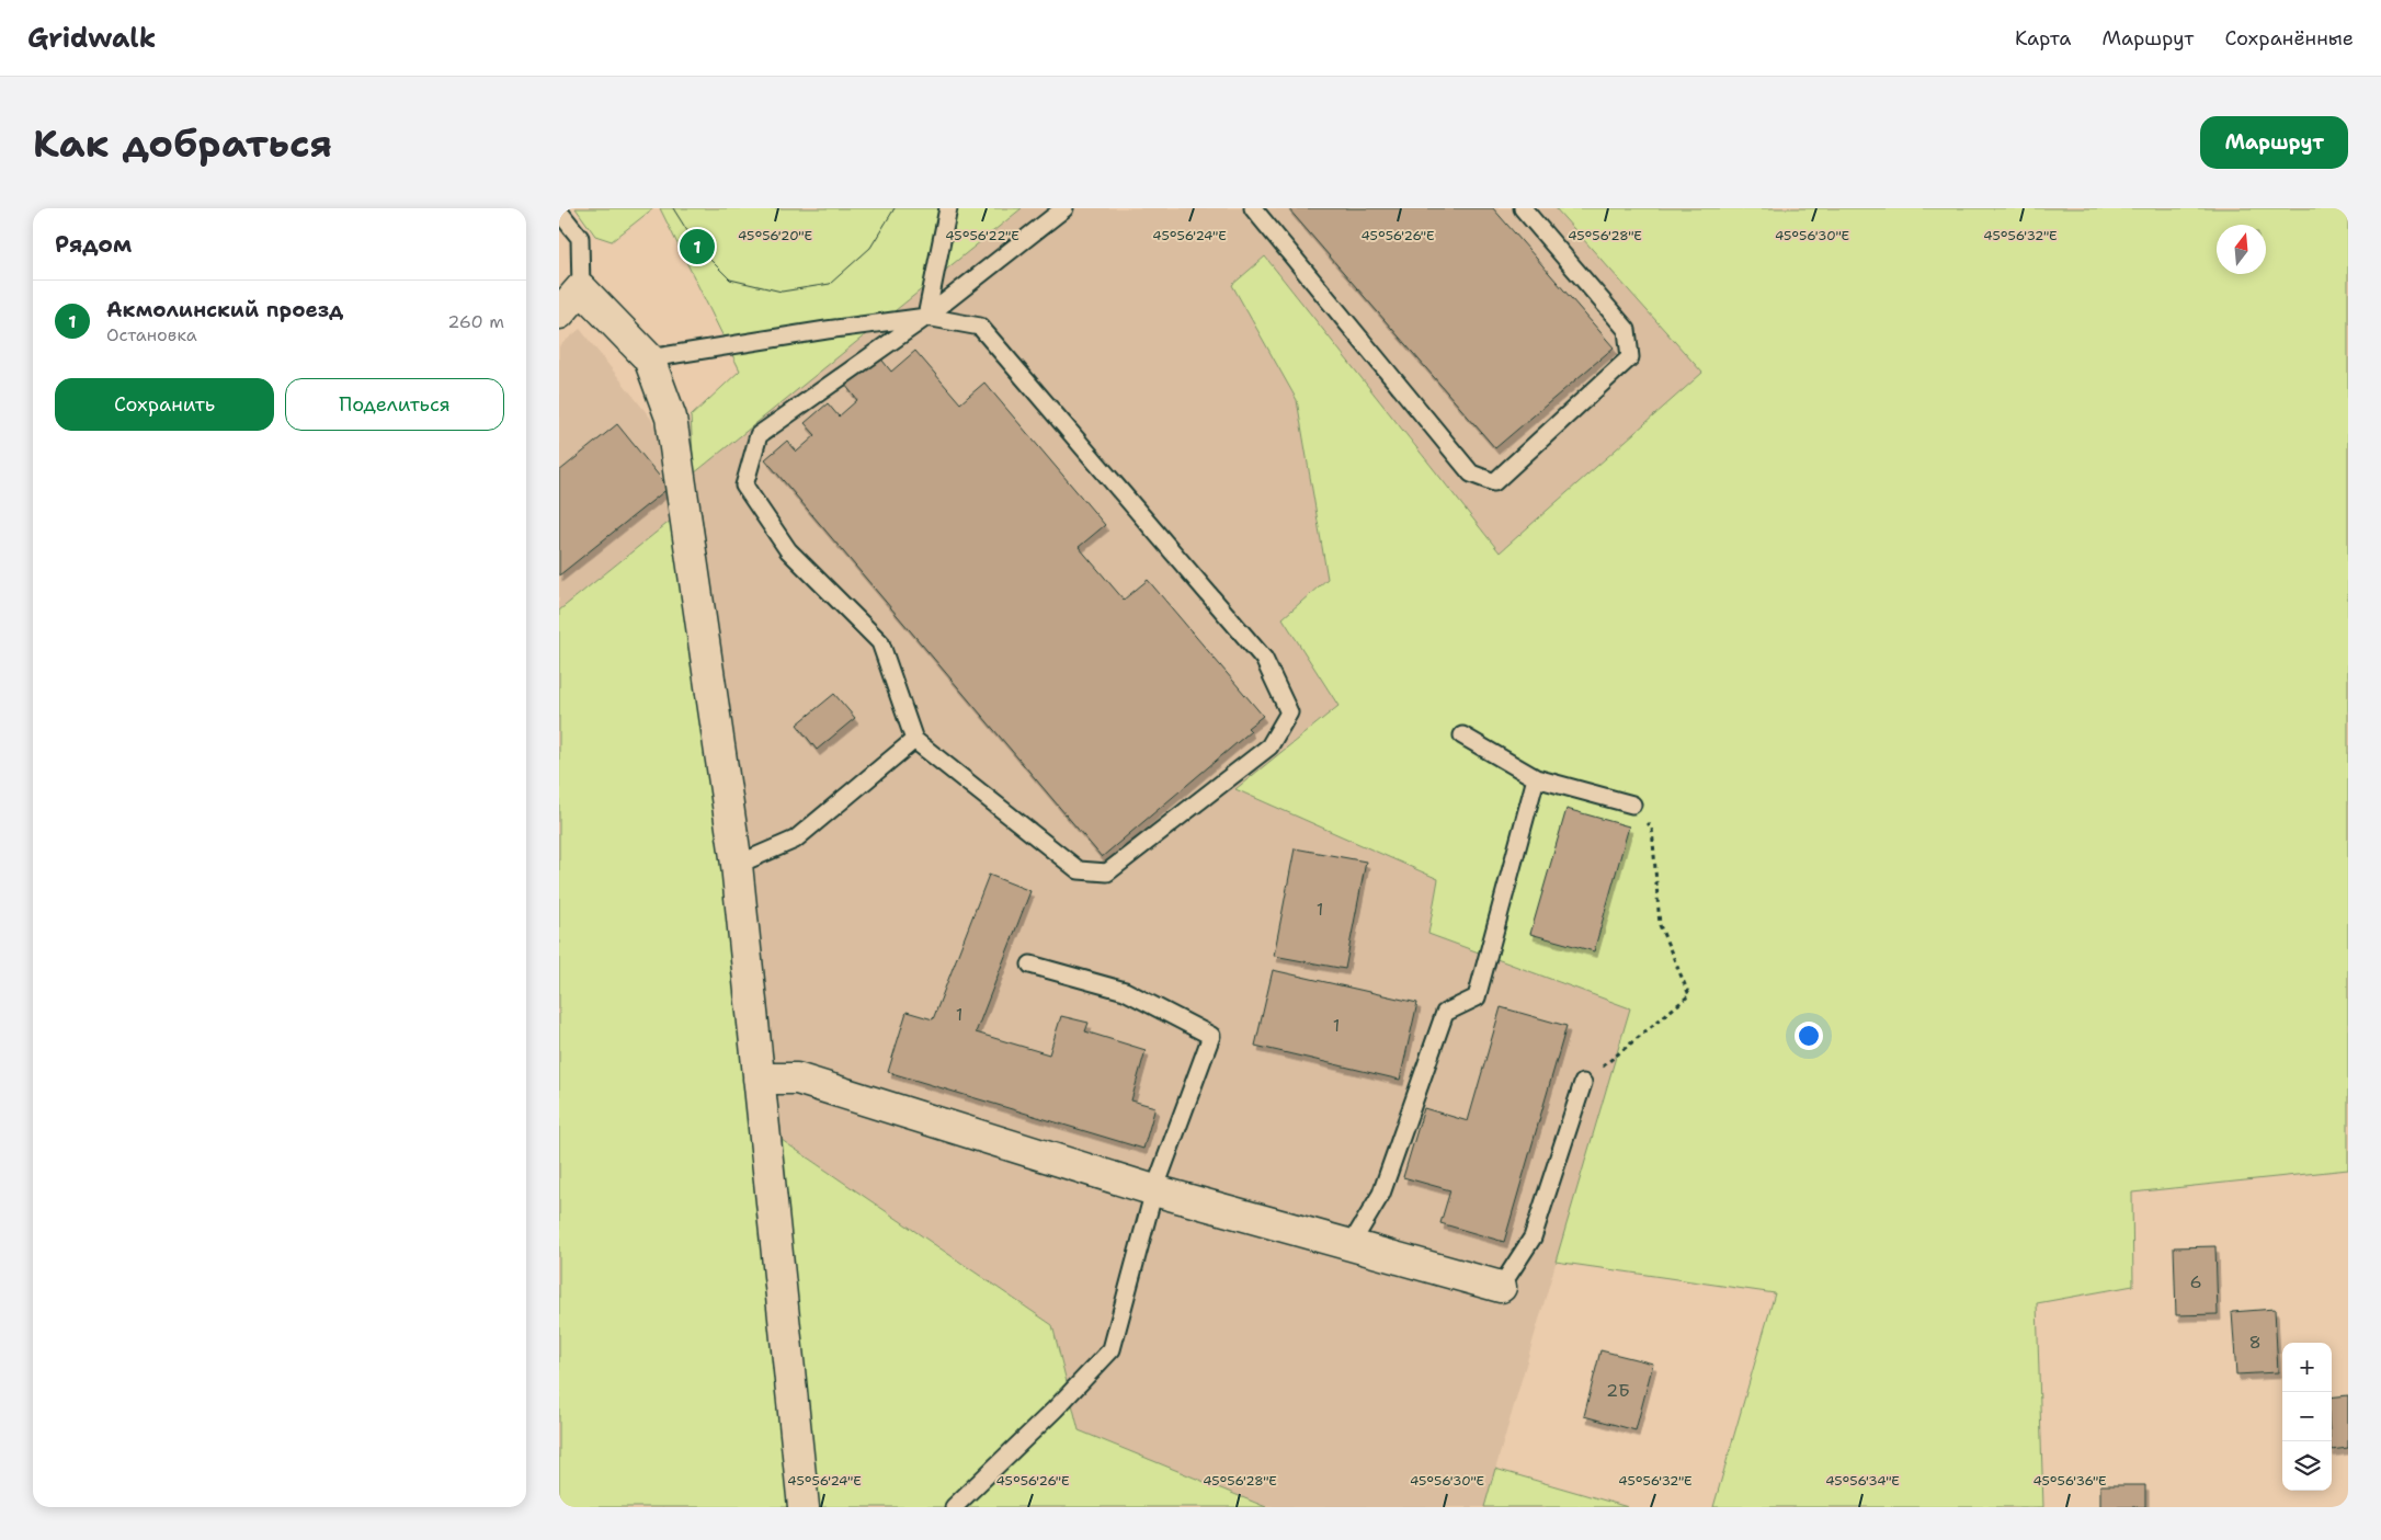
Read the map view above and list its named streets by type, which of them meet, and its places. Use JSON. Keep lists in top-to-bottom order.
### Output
{
  "house_numbers": [
    "1",
    "1",
    "1",
    "6",
    "8",
    "2Б"
  ],
  "north": "top",
  "page": {
    "header": "Gridwalk",
    "nav": ["Карта", "Маршрут", "Сохранённые"],
    "buttons": [
      "Маршрут",
      ["Сохранить", "Поделиться"]
    ],
    "title": "Как добраться",
    "heading": "Рядом",
    "pins": "1",
    "list": [
      {
        "mark": "1",
        "name": "Акмолинский проезд",
        "note": "Остановка",
        "value": "260 m"
      }
    ],
    "map_buttons": ["+", "−"]
  },
  "coordinates": [
    "45°56'20\"E",
    "45°56'22\"E",
    "45°56'24\"E",
    "45°56'26\"E",
    "45°56'28\"E",
    "45°56'30\"E",
    "45°56'32\"E",
    "45°56'34\"E",
    "45°56'36\"E"
  ]
}
